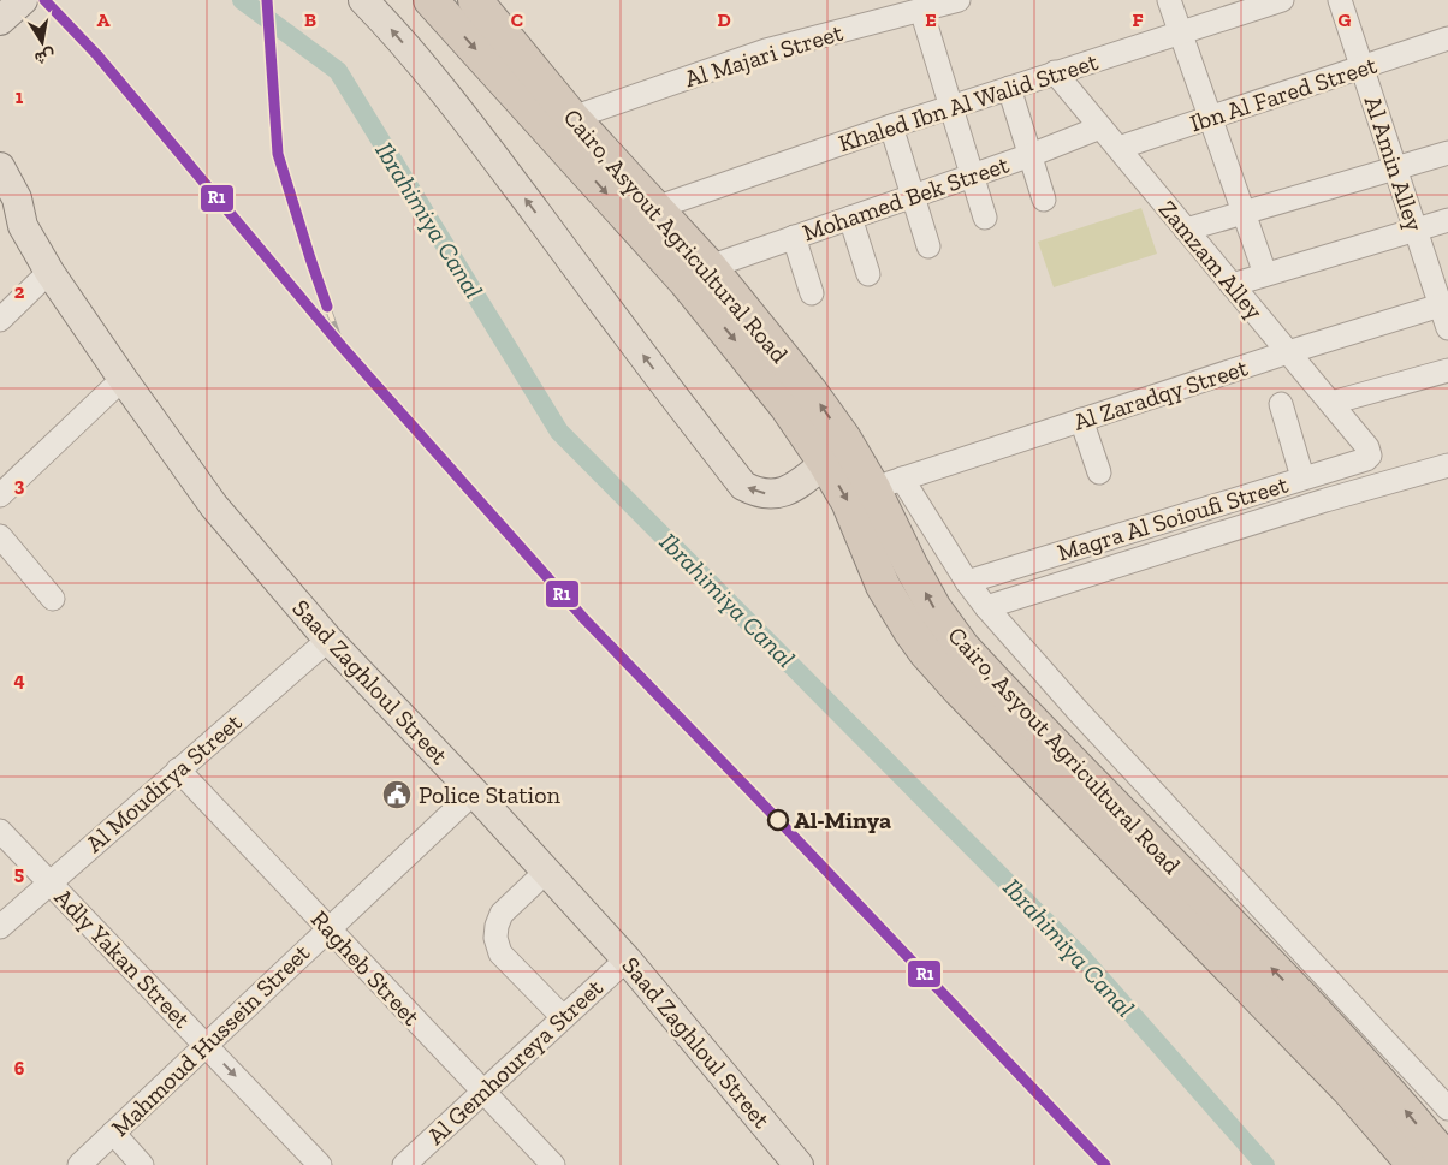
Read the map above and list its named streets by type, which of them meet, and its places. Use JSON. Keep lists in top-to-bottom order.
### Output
{
  "streets": {
    "highway": ["Cairo, Asyout Agricultural Road"],
    "main road": ["Saad Zaghloul Street"],
    "street": [
      "Al Majari Street",
      "Ibn Al Fared Street",
      "Khaled Ibn Al Walid Street",
      "Al Amin Alley",
      "Mohamed Bek Street",
      "Zamzam Alley",
      "Al Zaradqy Street",
      "Magra Al Soioufi Street",
      "Al Moudirya Street",
      "Adly Yakan Street",
      "Ragheb Street",
      "Mahmoud Hussein Street",
      "Al Gemhoureya Street"
    ]
  },
  "crossings": [
    ["Al Majari Street", "Cairo, Asyout Agricultural Road"],
    ["Ibn Al Fared Street", "Al Amin Alley"],
    ["Ibn Al Fared Street", "Zamzam Alley"],
    ["Khaled Ibn Al Walid Street", "Cairo, Asyout Agricultural Road"],
    ["Khaled Ibn Al Walid Street", "Zamzam Alley"],
    ["Al Amin Alley", "Al Zaradqy Street"],
    ["Mohamed Bek Street", "Cairo, Asyout Agricultural Road"],
    ["Mohamed Bek Street", "Zamzam Alley"],
    ["Cairo, Asyout Agricultural Road", "Al Zaradqy Street"],
    ["Cairo, Asyout Agricultural Road", "Magra Al Soioufi Street"],
    ["Zamzam Alley", "Al Zaradqy Street"],
    ["Zamzam Alley", "Magra Al Soioufi Street"],
    ["Saad Zaghloul Street", "Al Moudirya Street"],
    ["Saad Zaghloul Street", "Mahmoud Hussein Street"],
    ["Saad Zaghloul Street", "Al Gemhoureya Street"],
    ["Al Moudirya Street", "Adly Yakan Street"],
    ["Al Moudirya Street", "Ragheb Street"],
    ["Adly Yakan Street", "Mahmoud Hussein Street"],
    ["Ragheb Street", "Mahmoud Hussein Street"],
    ["Ragheb Street", "Al Gemhoureya Street"]
  ],
  "one_way": ["Adly Yakan Street"],
  "water": ["Ibrahimiya Canal"],
  "places": {
    "public building": ["Police Station"],
    "other": ["Al-Minya"]
  },
  "lines": ["transit line R1"],
  "north": "bottom",
  "grid": {
    "columns": [
      "A",
      "B",
      "C",
      "D",
      "E",
      "F",
      "G"
    ],
    "rows": [
      "1",
      "2",
      "3",
      "4",
      "5",
      "6"
    ]
  }
}
